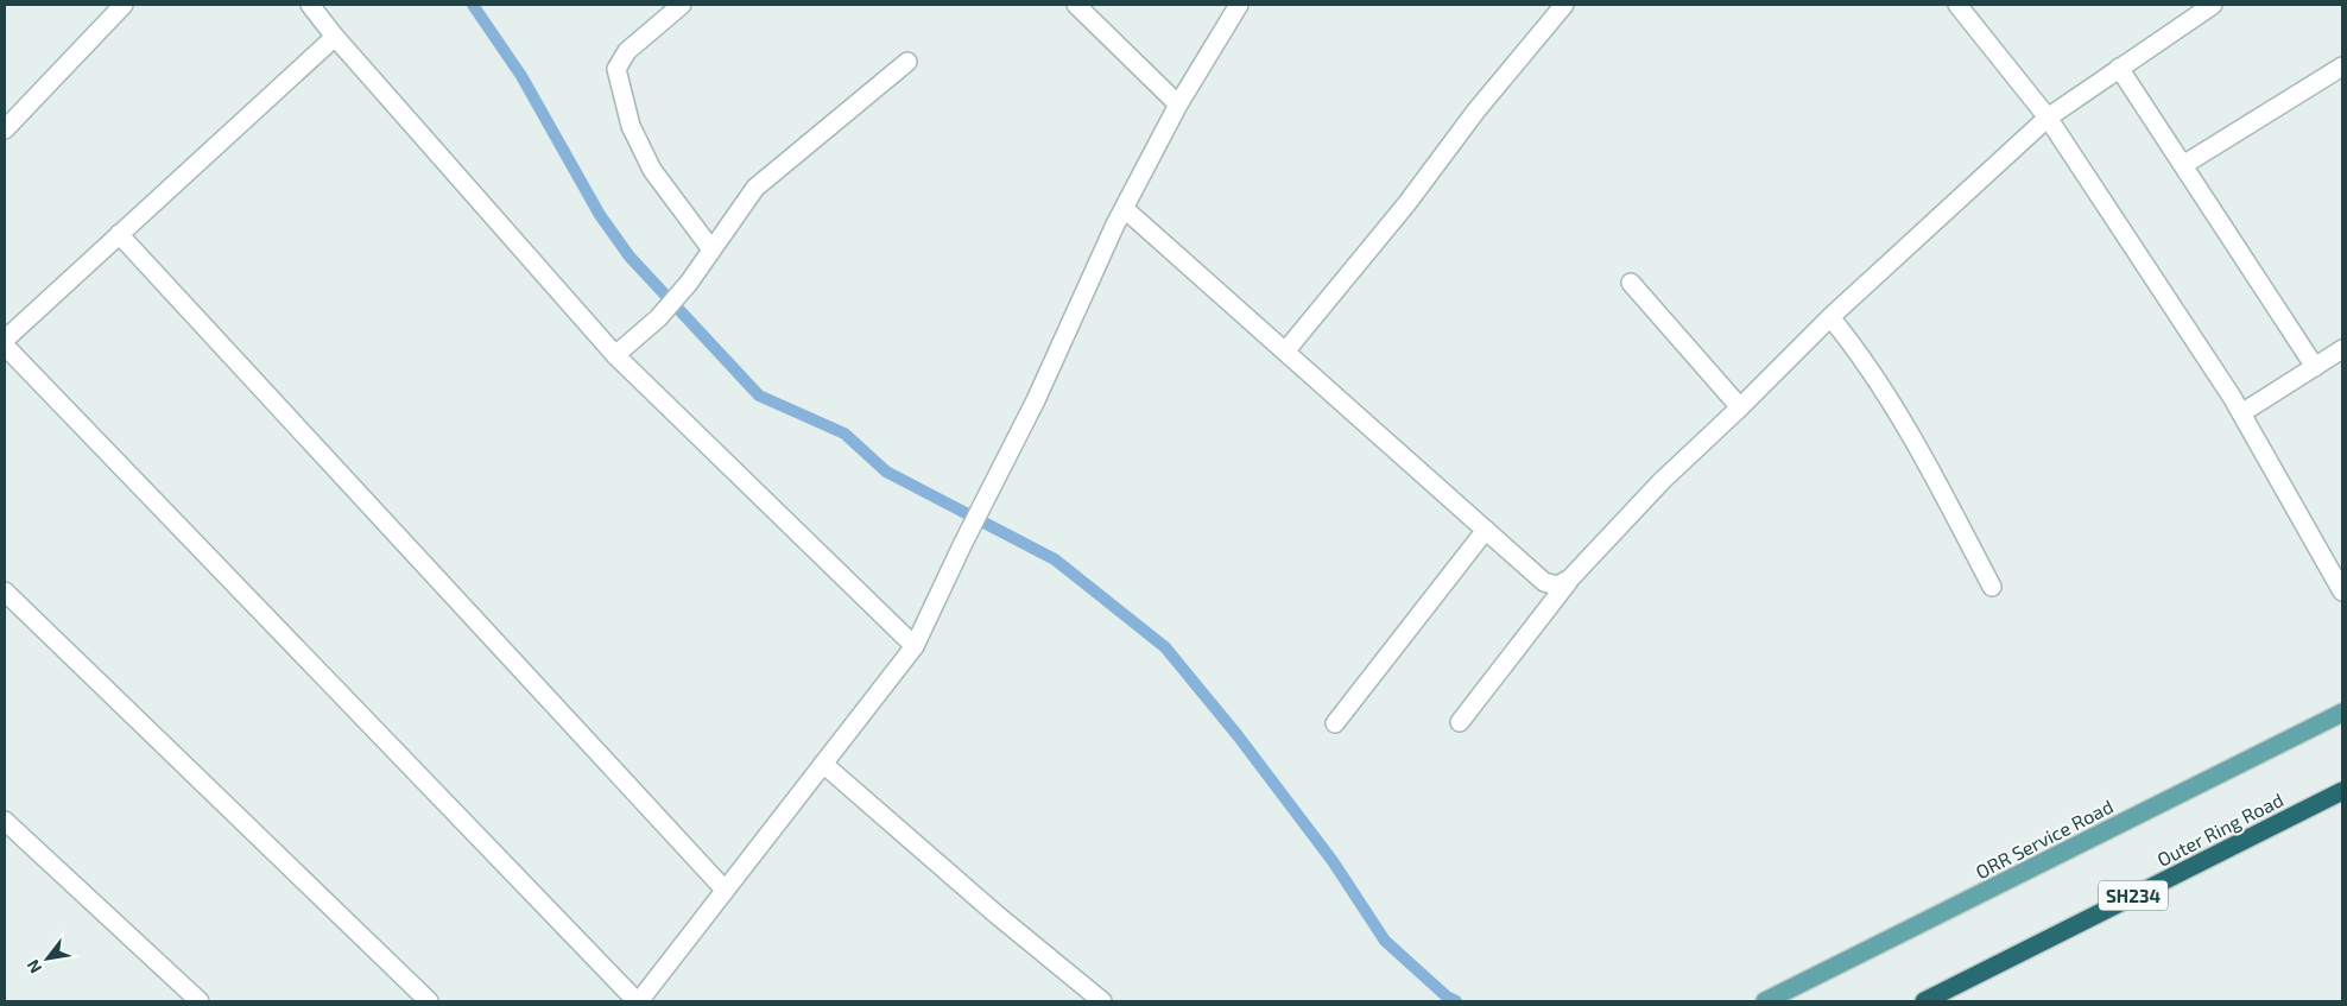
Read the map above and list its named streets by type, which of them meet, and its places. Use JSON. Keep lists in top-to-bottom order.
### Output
{
  "streets": {
    "highway": ["Outer Ring Road", "SH234"],
    "main road": ["ORR Service Road"]
  },
  "north": "bottom left"
}
